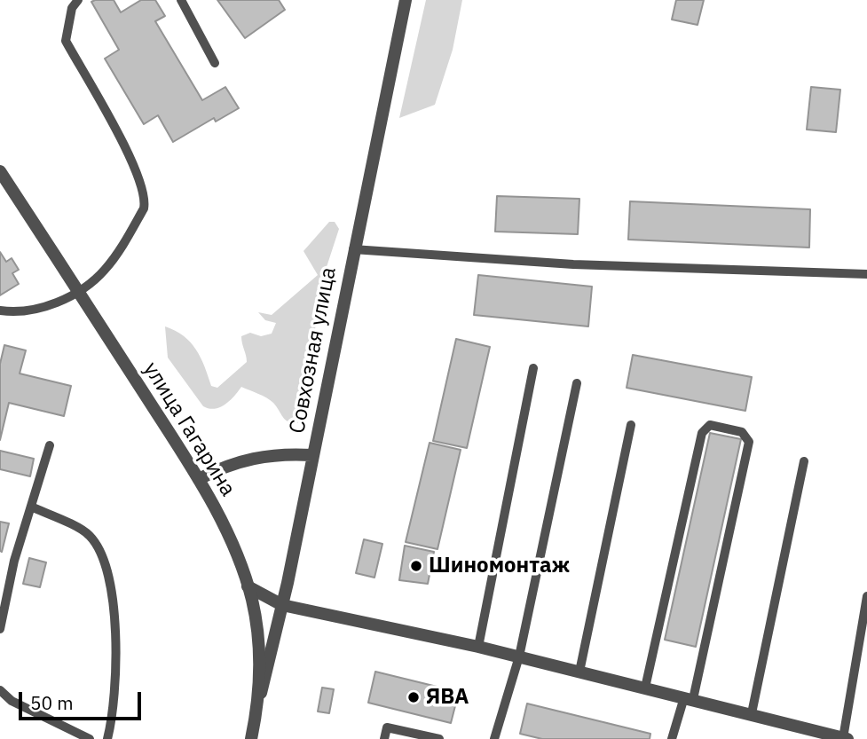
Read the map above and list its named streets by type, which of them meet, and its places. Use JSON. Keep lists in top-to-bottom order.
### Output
{
  "streets": {
    "street": ["Совхозная улица", "улица Гагарина"]
  },
  "crossings": [
    ["Совхозная улица", "улица Гагарина"]
  ],
  "places": ["Шиномонтаж", "ЯВА"],
  "scale_bar": "50 m"
}
